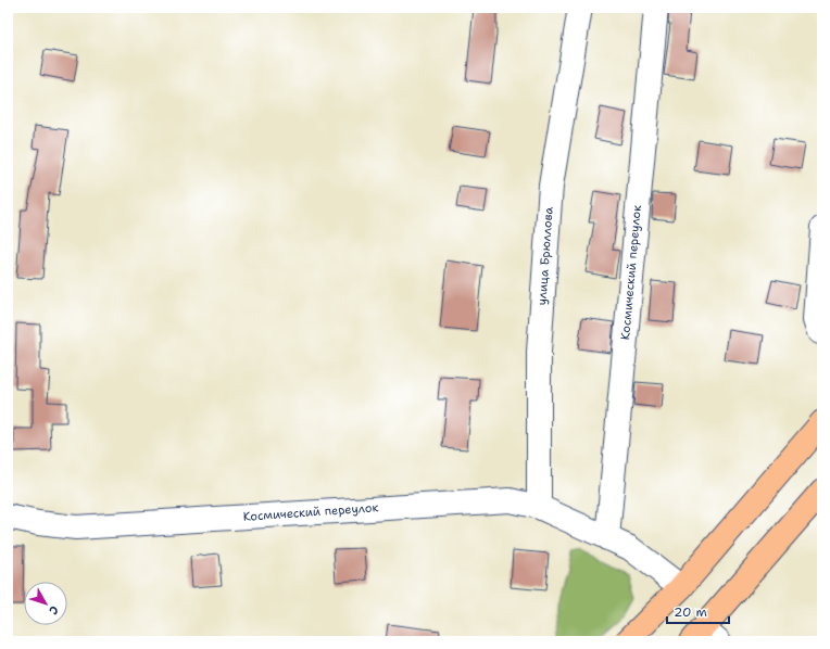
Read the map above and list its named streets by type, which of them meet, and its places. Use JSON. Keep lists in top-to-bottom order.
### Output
{
  "streets": {
    "street": ["улица Брюллова", "Космический переулок"]
  },
  "crossings": [
    ["улица Брюллова", "Космический переулок"]
  ],
  "scale_bar": "20 m",
  "north": "bottom right"
}
